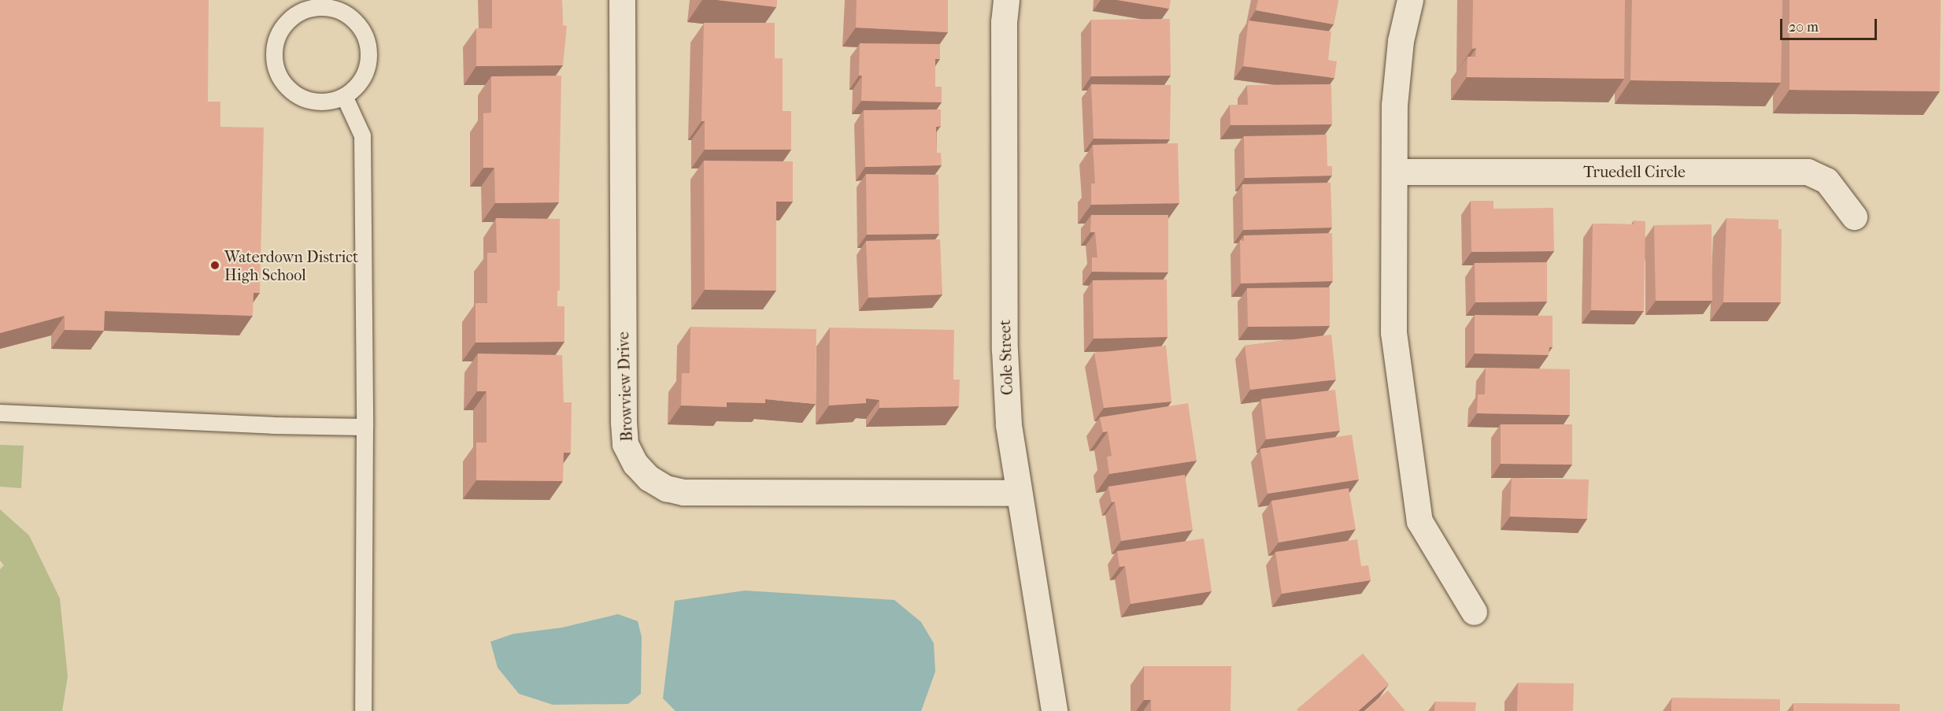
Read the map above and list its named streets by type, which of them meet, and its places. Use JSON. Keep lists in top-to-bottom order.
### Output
{
  "streets": {
    "street": ["Truedell Circle", "Cole Street", "Browview Drive"]
  },
  "crossings": [
    ["Cole Street", "Browview Drive"]
  ],
  "places": ["Waterdown District High School"],
  "scale_bar": "20 m"
}
